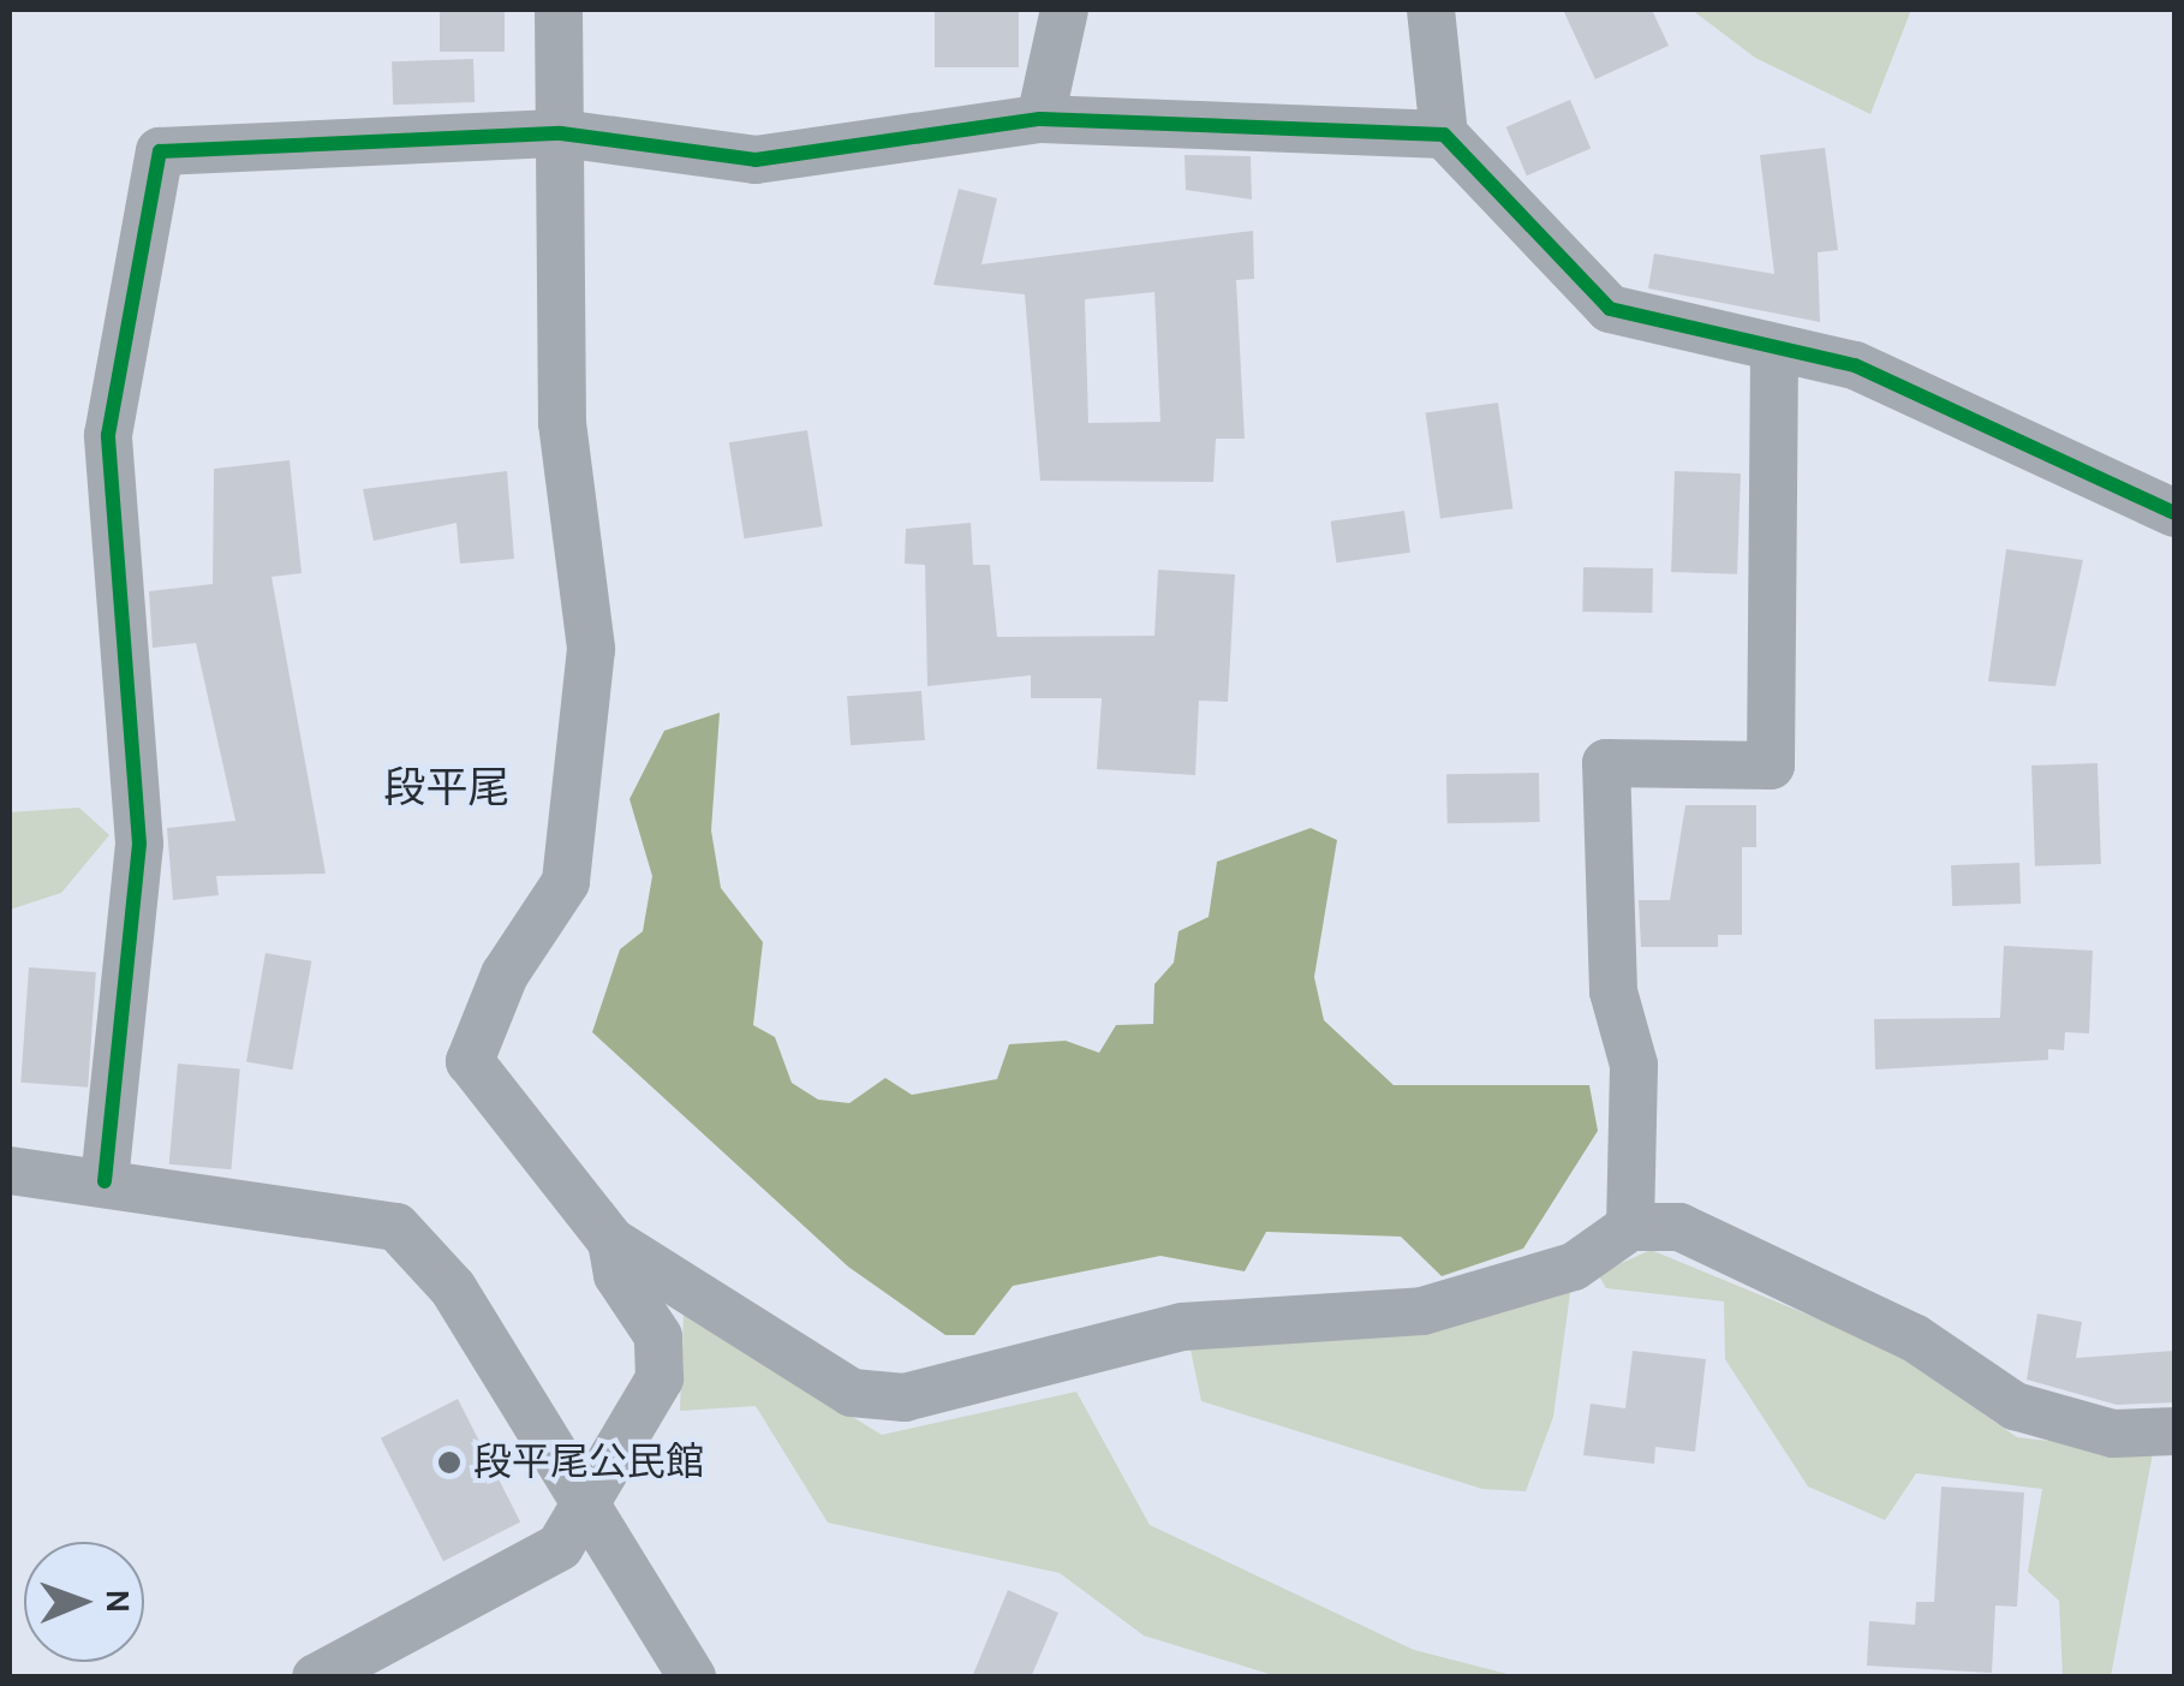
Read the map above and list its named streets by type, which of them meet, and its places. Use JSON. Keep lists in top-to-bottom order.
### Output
{
  "districts": ["段平尾"],
  "places": ["段平尾公民館"],
  "north": "right"
}
